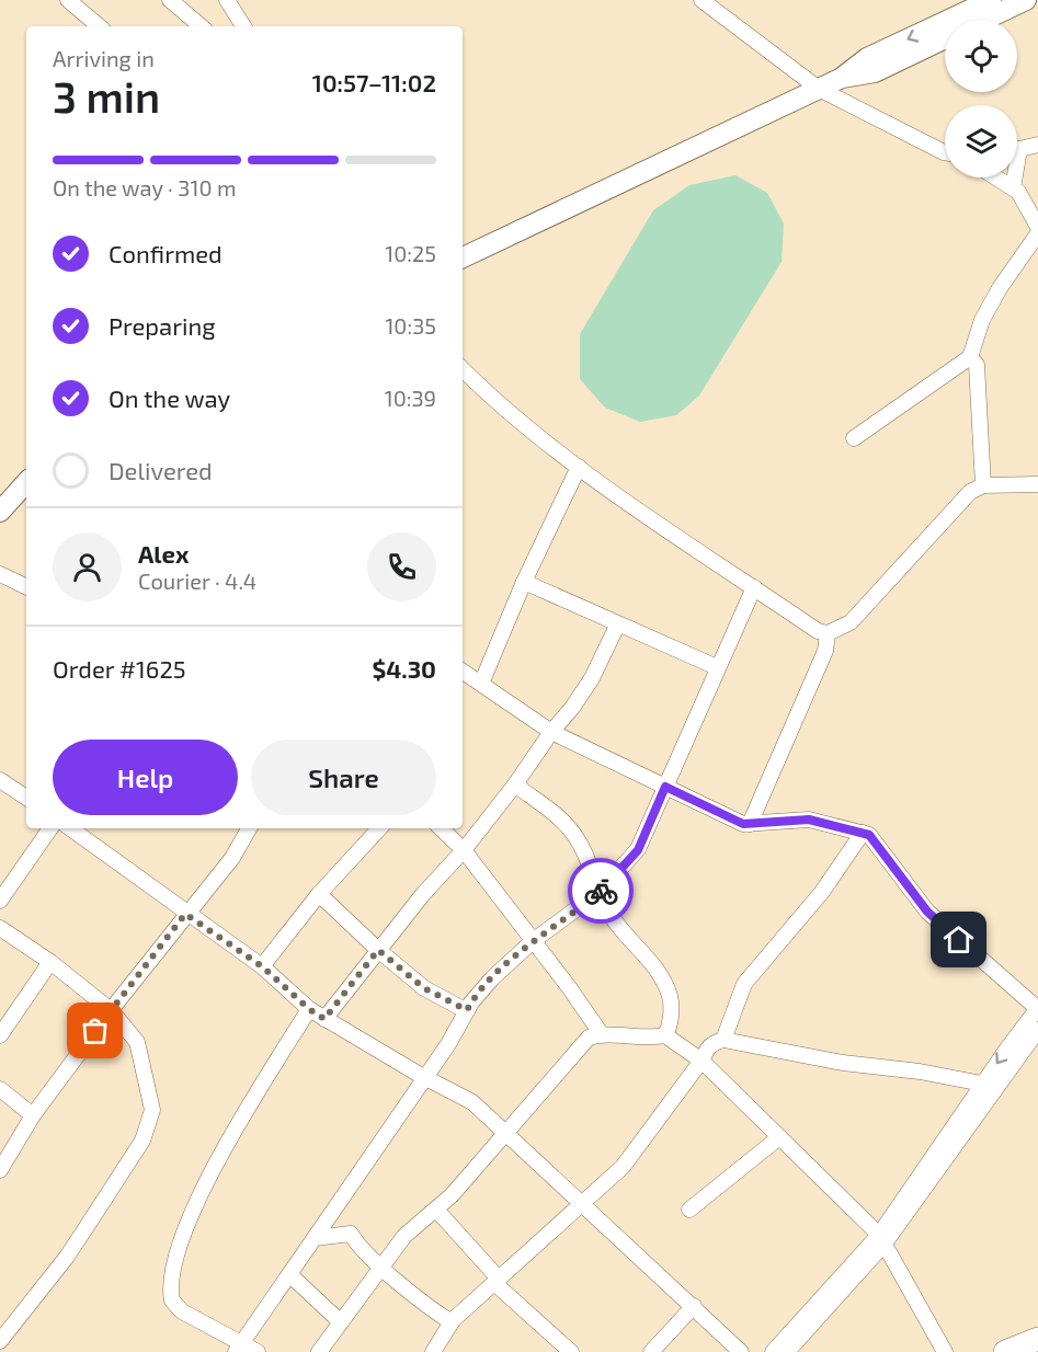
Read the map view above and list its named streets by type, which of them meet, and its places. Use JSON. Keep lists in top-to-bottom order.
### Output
{
  "page": {
    "heading": ["3 min", "Arriving in", "10:57–11:02"],
    "panel": [
      "Alex",
      "Courier · 4.4",
      "Order #1625",
      "$4.30"
    ],
    "bar": "On the way · 310 m",
    "list": [
      ["Confirmed", "10:25"],
      ["Preparing", "10:35"],
      ["On the way", "10:39"],
      "Delivered"
    ],
    "buttons": ["Help", "Share"]
  }
}
